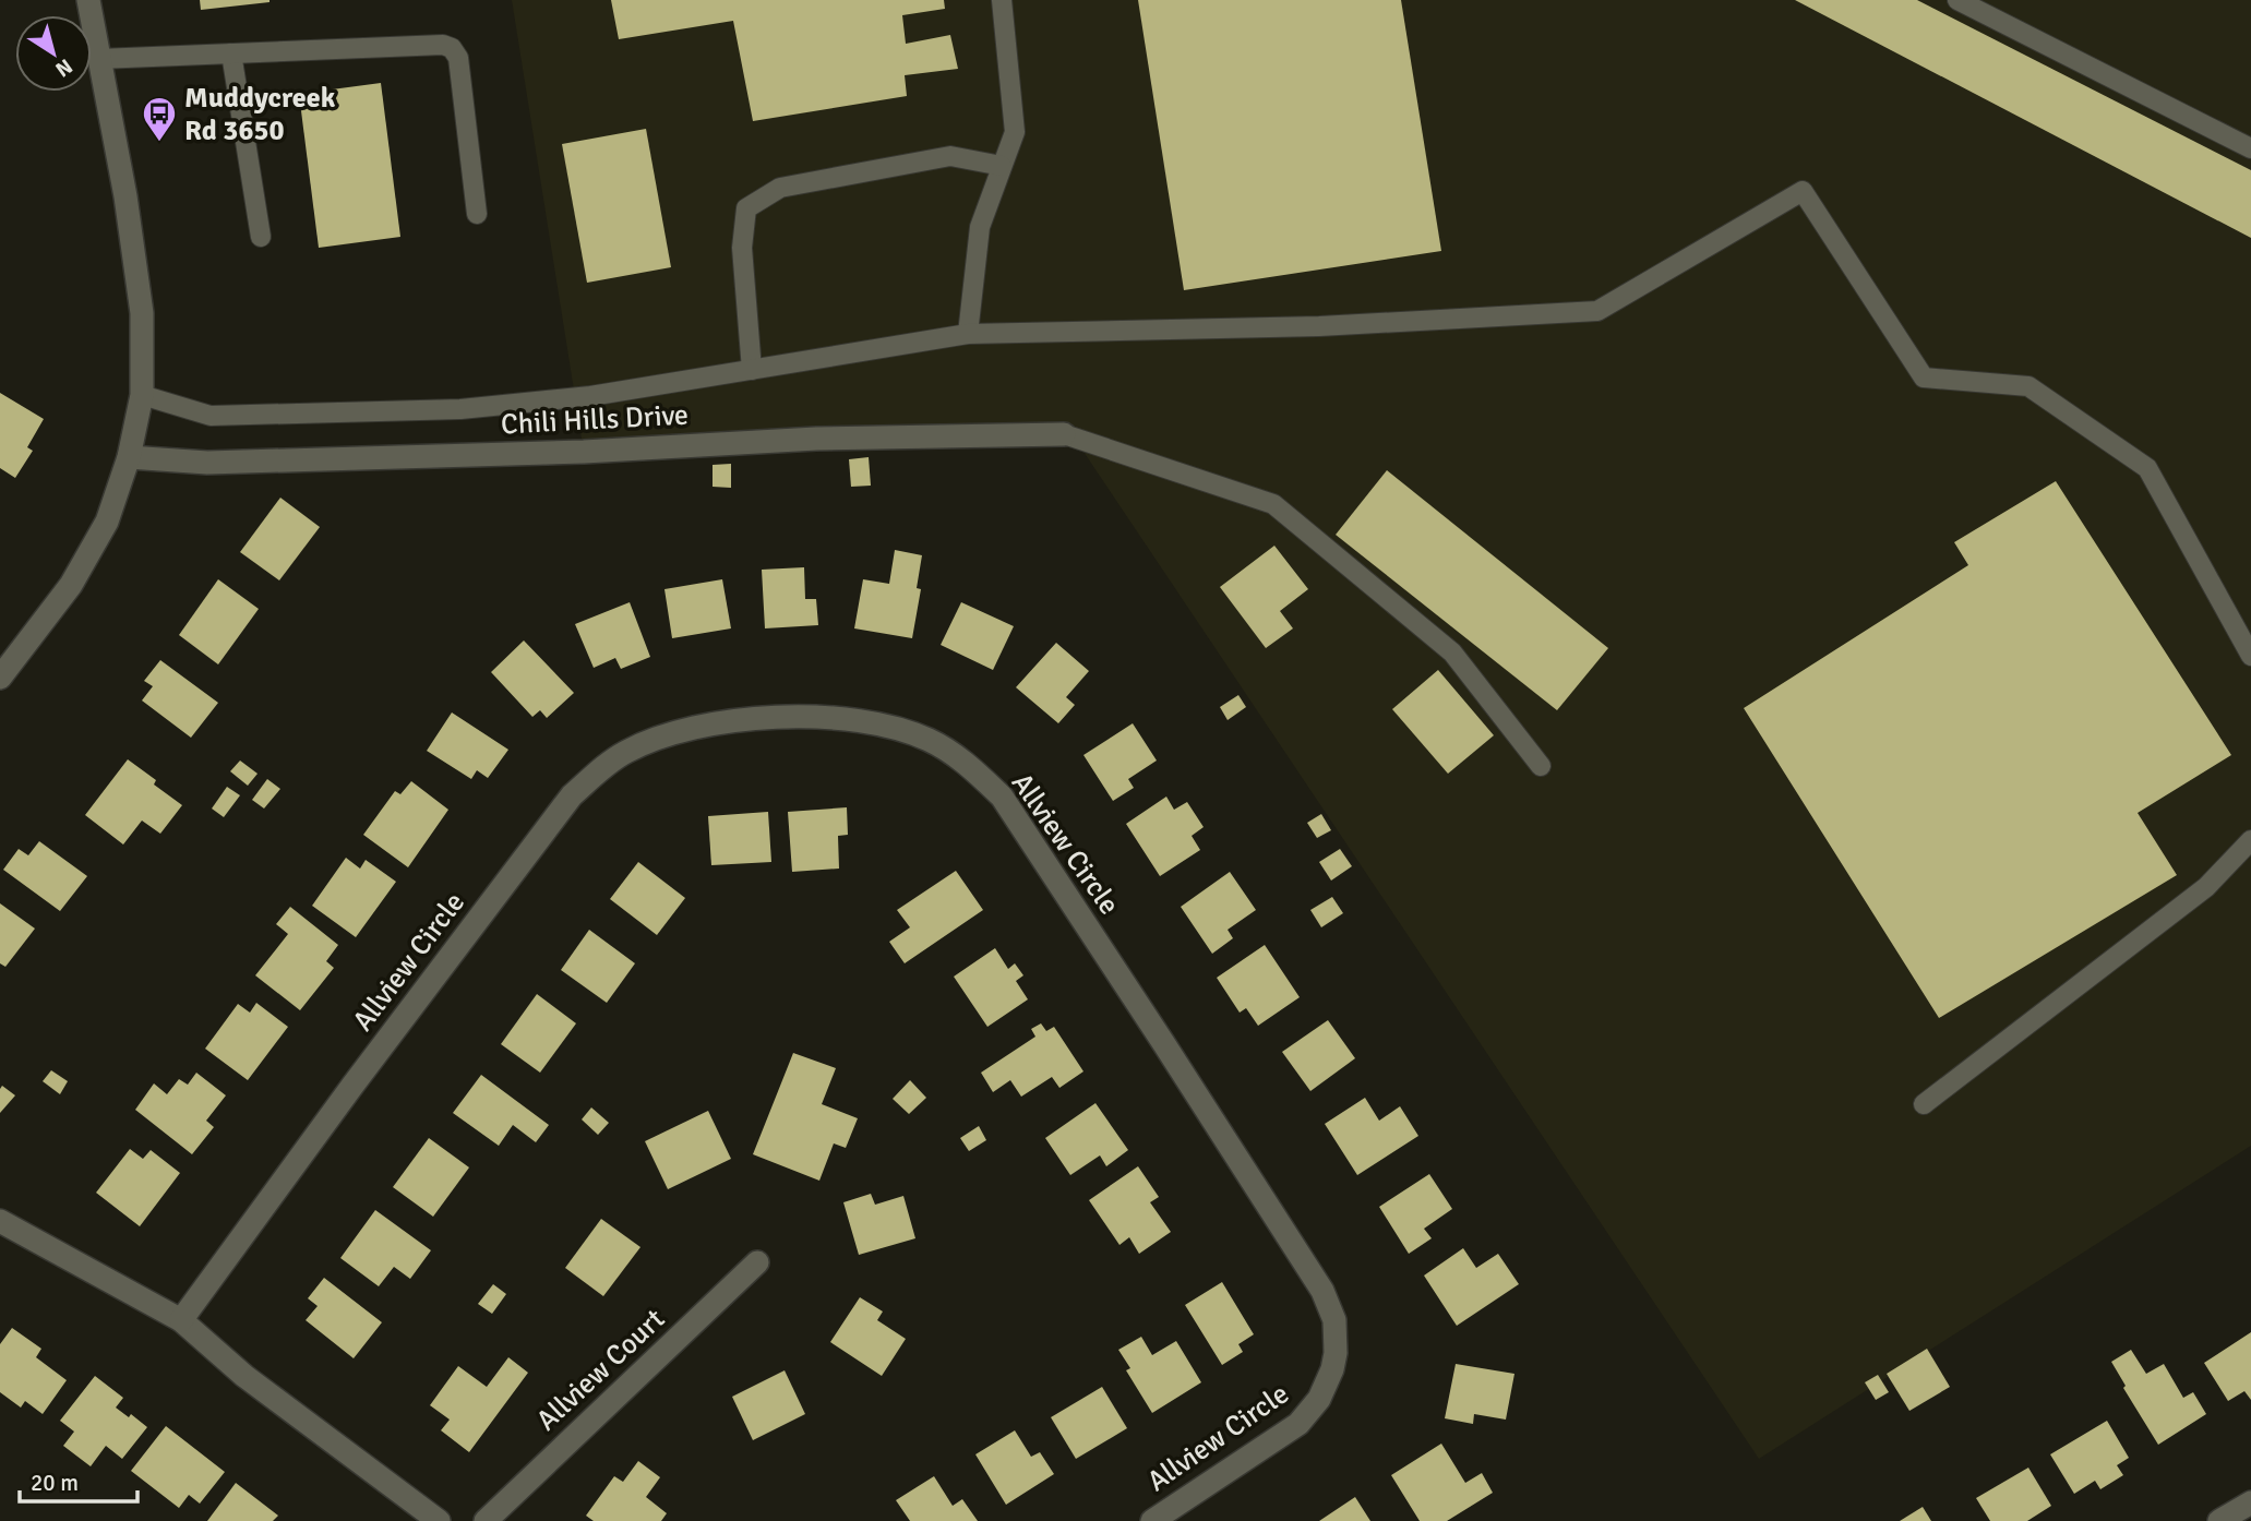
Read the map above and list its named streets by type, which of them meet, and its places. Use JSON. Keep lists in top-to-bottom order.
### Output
{
  "streets": {
    "street": ["Chili Hills Drive", "Allview Circle", "Allview Court"]
  },
  "places": {
    "bus stop": ["Muddycreek Rd 3650"]
  },
  "scale_bar": "20 m",
  "north": "bottom right"
}
